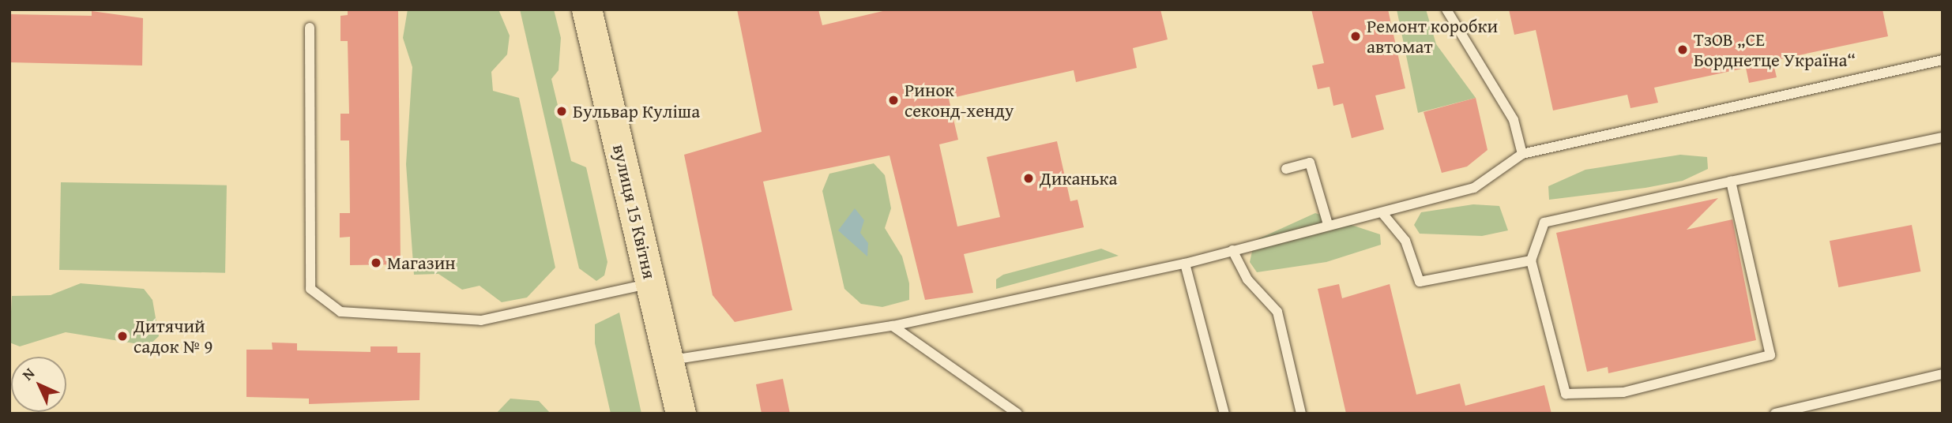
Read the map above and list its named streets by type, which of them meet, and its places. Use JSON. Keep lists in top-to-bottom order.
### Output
{
  "streets": {
    "highway": ["вулиця 15 Квітня"]
  },
  "places": [
    "Ремонт коробки автомат",
    "ТзОВ „СЕ Борднетце Україна“",
    "Ринок секонд-хенду",
    "Бульвар Куліша",
    "Диканька",
    "Магазин",
    "Дитячий садок № 9"
  ],
  "north": "top left"
}
